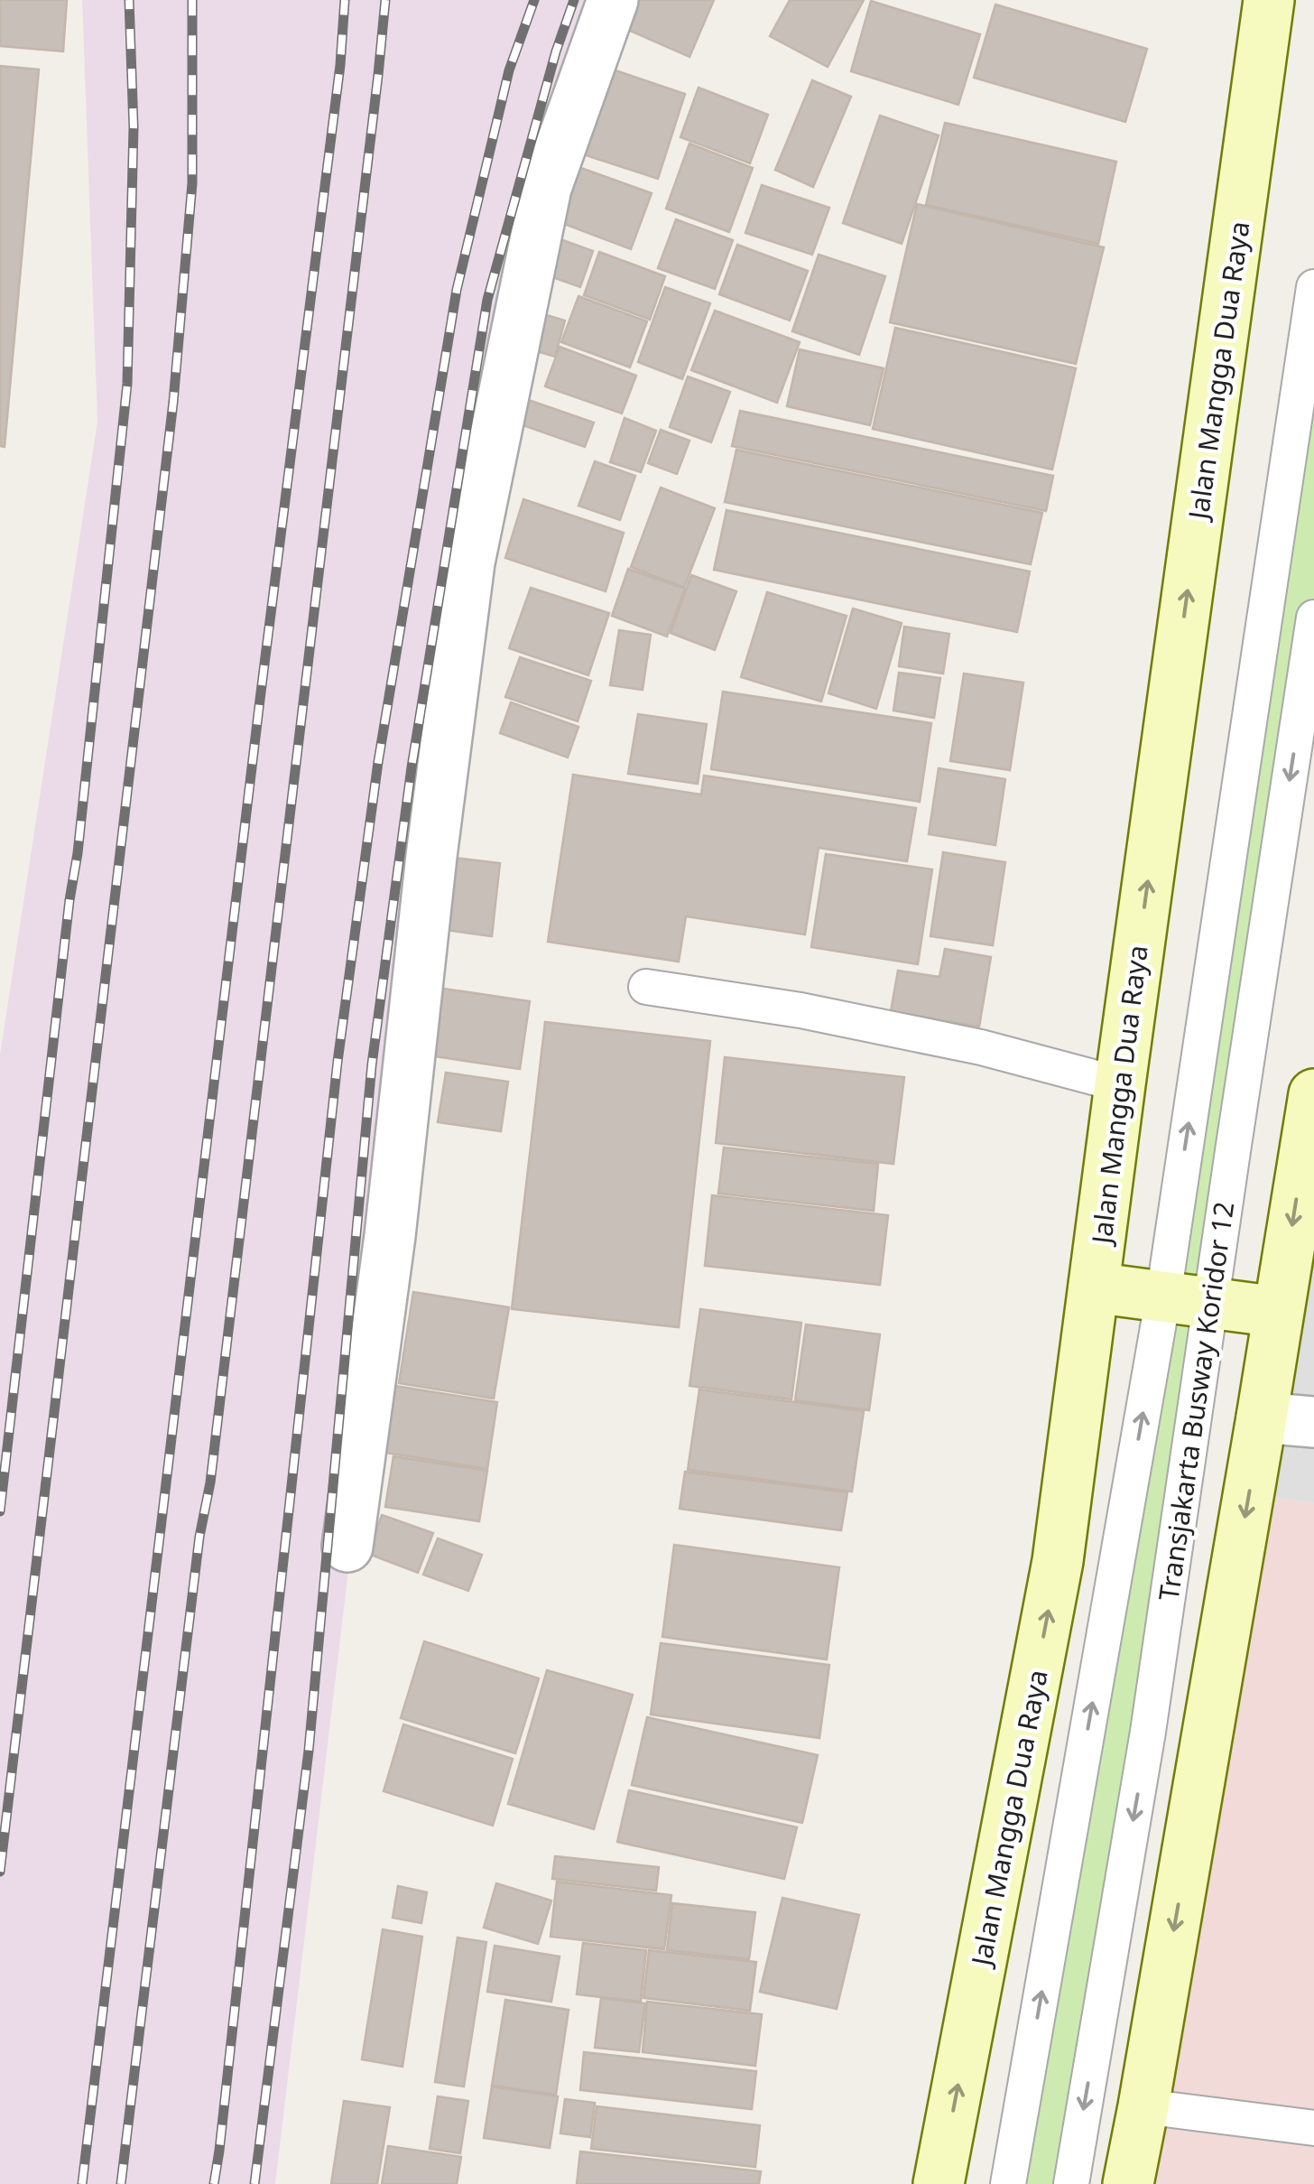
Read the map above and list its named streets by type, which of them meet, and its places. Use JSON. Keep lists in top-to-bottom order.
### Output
{
  "streets": {
    "main road": ["Jalan Mangga Dua Raya"],
    "lane": ["Transjakarta Busway Koridor 12"]
  }
}
